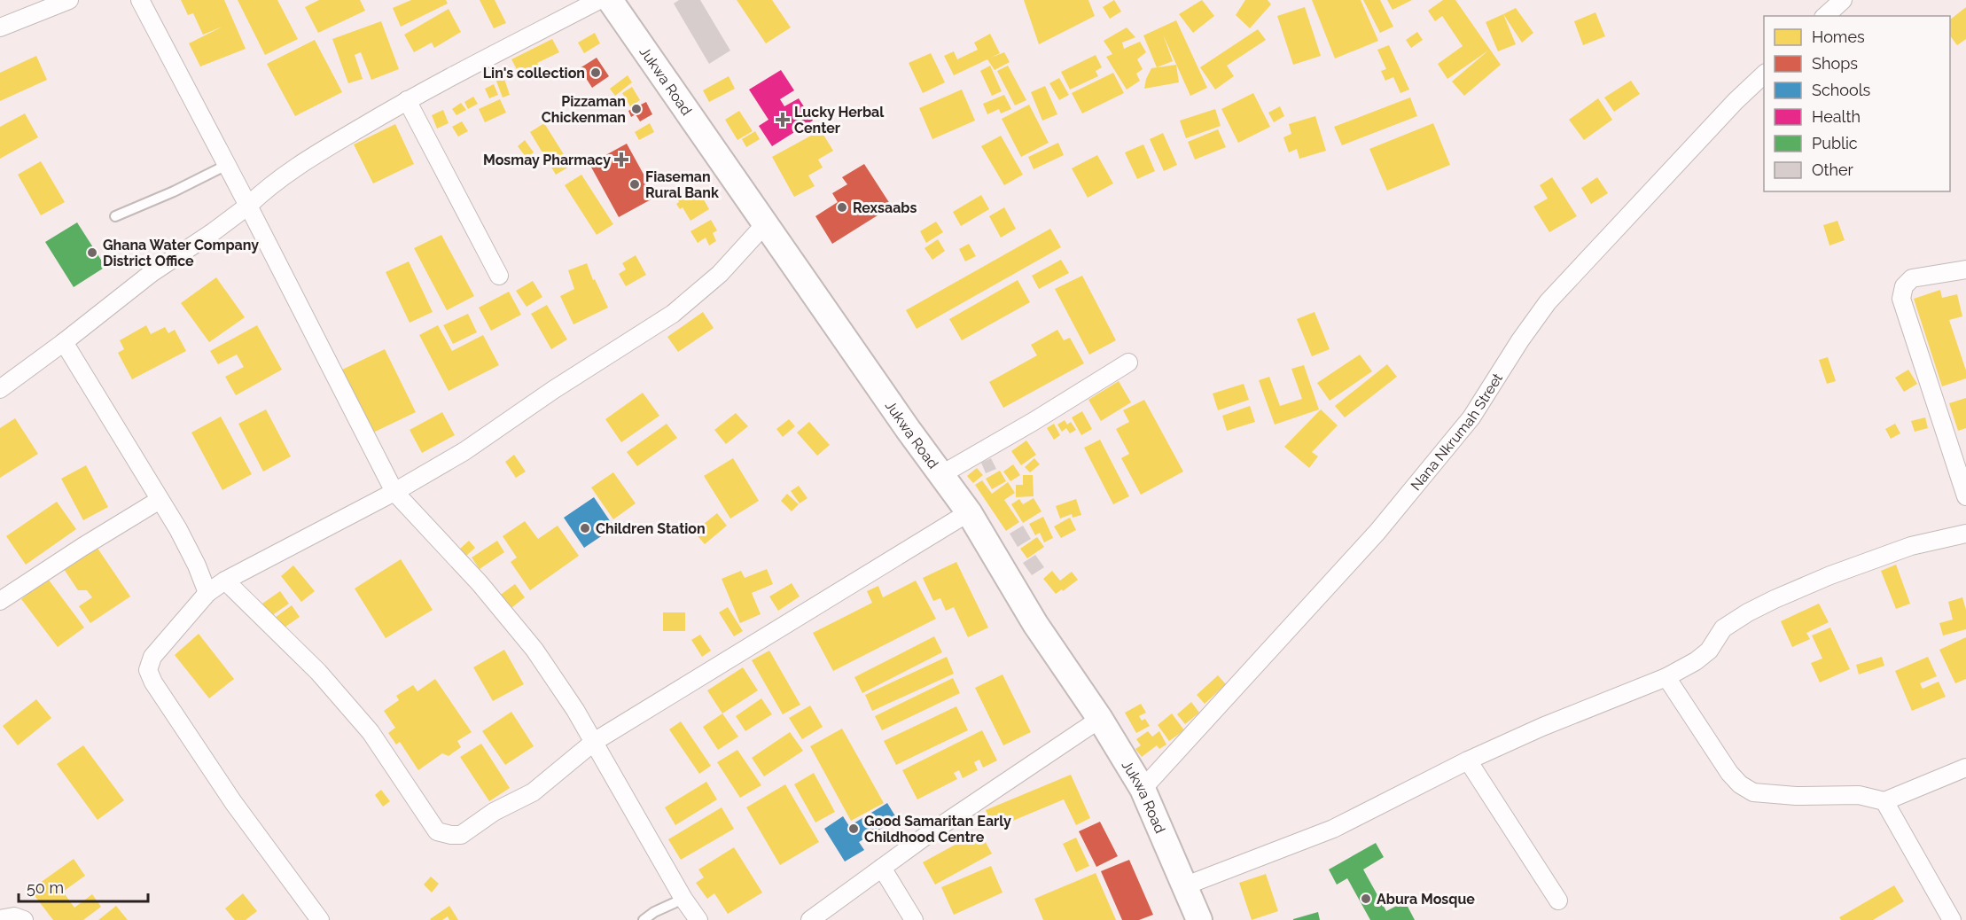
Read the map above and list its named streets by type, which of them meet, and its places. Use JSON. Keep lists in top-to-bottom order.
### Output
{
  "streets": {
    "main road": ["Jukwa Road"],
    "street": ["Nana Nkrumah Street"]
  },
  "crossings": [
    ["Jukwa Road", "Nana Nkrumah Street"]
  ],
  "places": {
    "other": [
      "Lin's collection",
      "Pizzaman Chickenman",
      "Fiaseman Rural Bank",
      "Rexsaabs",
      "Ghana Water Company District Office",
      "Children Station",
      "Good Samaritan Early Childhood Centre",
      "Abura Mosque"
    ],
    "health": ["Lucky Herbal Center", "Mosmay Pharmacy"]
  },
  "legend": [
    "Homes",
    "Shops",
    "Schools",
    "Health",
    "Public",
    "Other"
  ],
  "scale_bar": "50 m"
}
